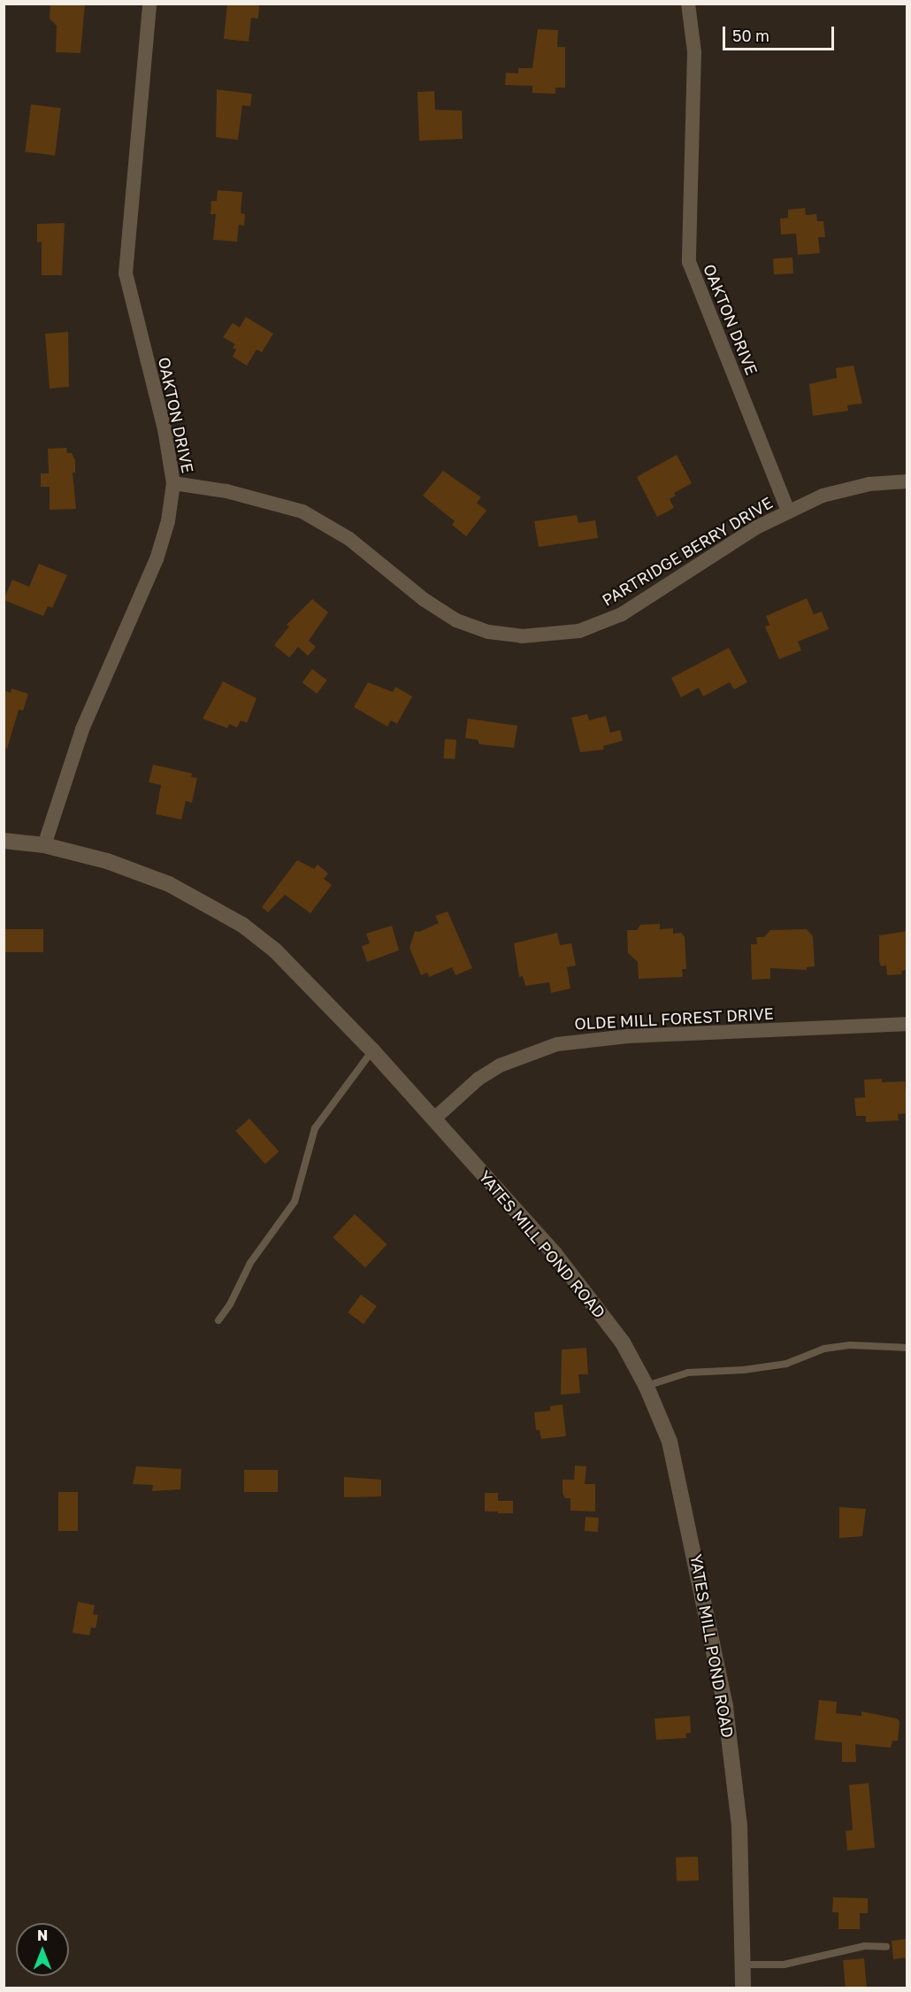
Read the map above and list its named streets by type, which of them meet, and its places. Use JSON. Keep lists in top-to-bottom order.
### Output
{
  "streets": {
    "street": [
      "OAKTON DRIVE",
      "PARTRIDGE BERRY DRIVE",
      "OLDE MILL FOREST DRIVE",
      "YATES MILL POND ROAD"
    ]
  },
  "crossings": [
    ["OAKTON DRIVE", "PARTRIDGE BERRY DRIVE"],
    ["OAKTON DRIVE", "YATES MILL POND ROAD"],
    ["OLDE MILL FOREST DRIVE", "YATES MILL POND ROAD"]
  ],
  "scale_bar": "50 m",
  "north": "top"
}
